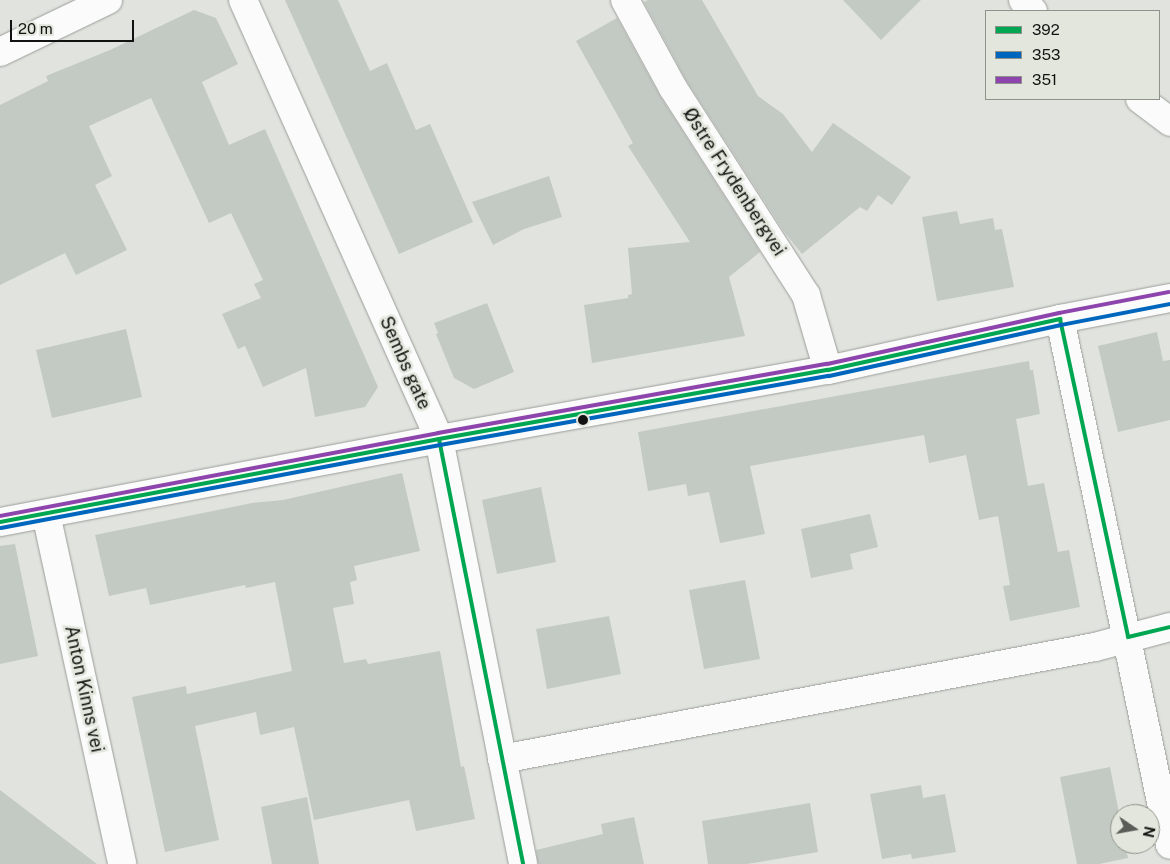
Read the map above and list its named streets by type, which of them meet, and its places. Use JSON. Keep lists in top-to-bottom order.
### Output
{
  "streets": {
    "street": ["Østre Frydenbergvei", "Sembs gate", "Anton Kinns vei"]
  },
  "lines": ["transit line 351", "transit line 353", "transit line 392"],
  "legend": ["392", "353", "351"],
  "scale_bar": "20 m",
  "north": "right"
}
